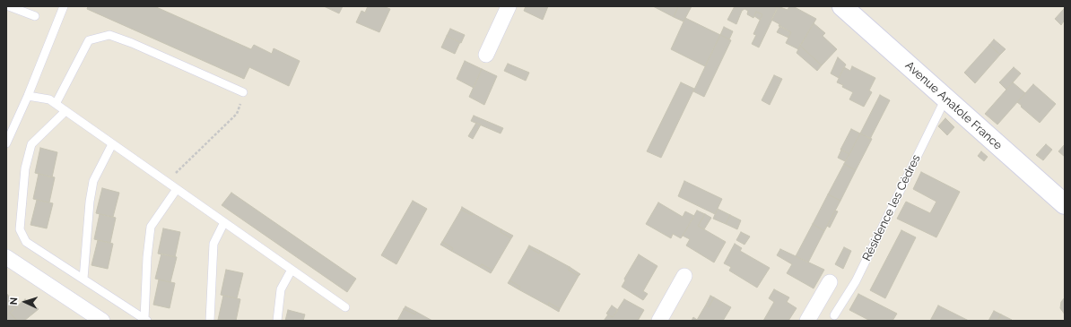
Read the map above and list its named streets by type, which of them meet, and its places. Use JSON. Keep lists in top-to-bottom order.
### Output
{
  "streets": {
    "main road": ["Avenue Anatole France"],
    "lane": ["Résidence les Cèdres"]
  },
  "crossings": [
    ["Avenue Anatole France", "Résidence les Cèdres"]
  ],
  "north": "left"
}
